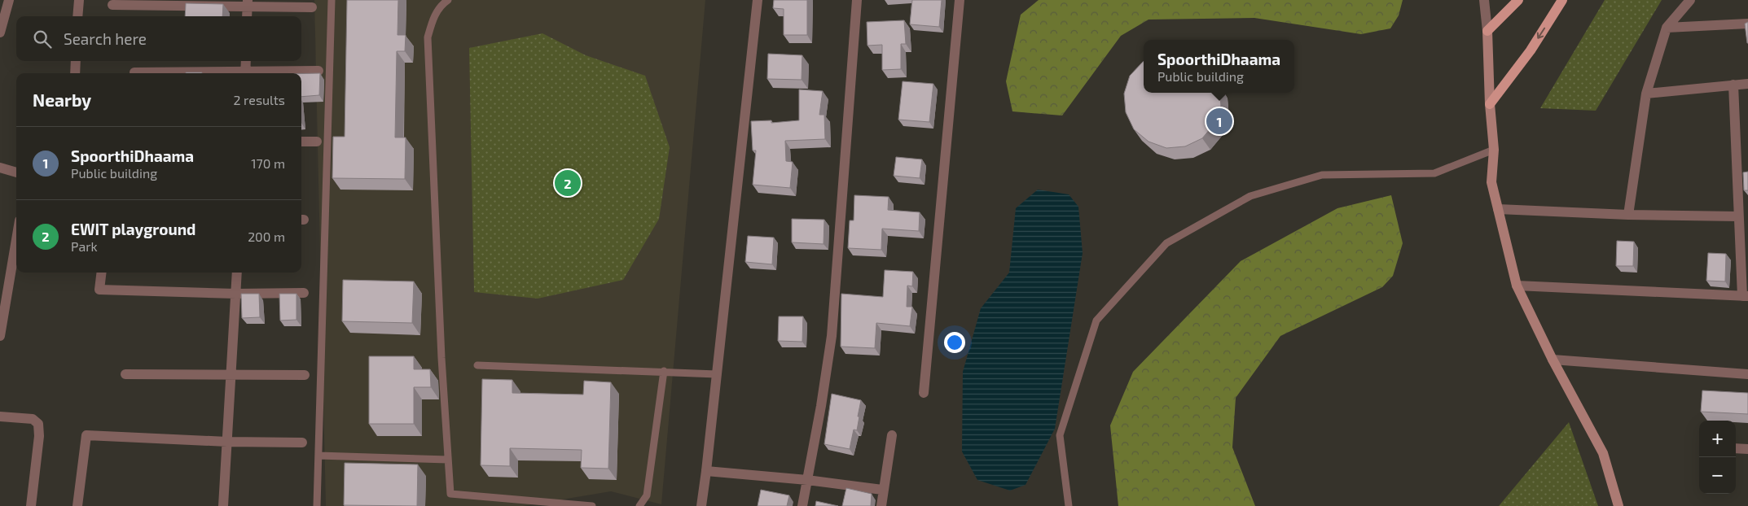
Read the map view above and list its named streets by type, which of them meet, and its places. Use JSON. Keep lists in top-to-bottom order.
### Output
{
  "page": {
    "search": "Search here",
    "popup": ["SpoorthiDhaama", "Public building"],
    "heading": ["Nearby", "2 results"],
    "pins": ["1", "2"],
    "list": [
      {
        "mark": "1",
        "name": "SpoorthiDhaama",
        "note": "Public building",
        "value": "170 m"
      },
      {
        "mark": "2",
        "name": "EWIT playground",
        "note": "Park",
        "value": "200 m"
      }
    ],
    "map_buttons": ["+", "−"]
  }
}
